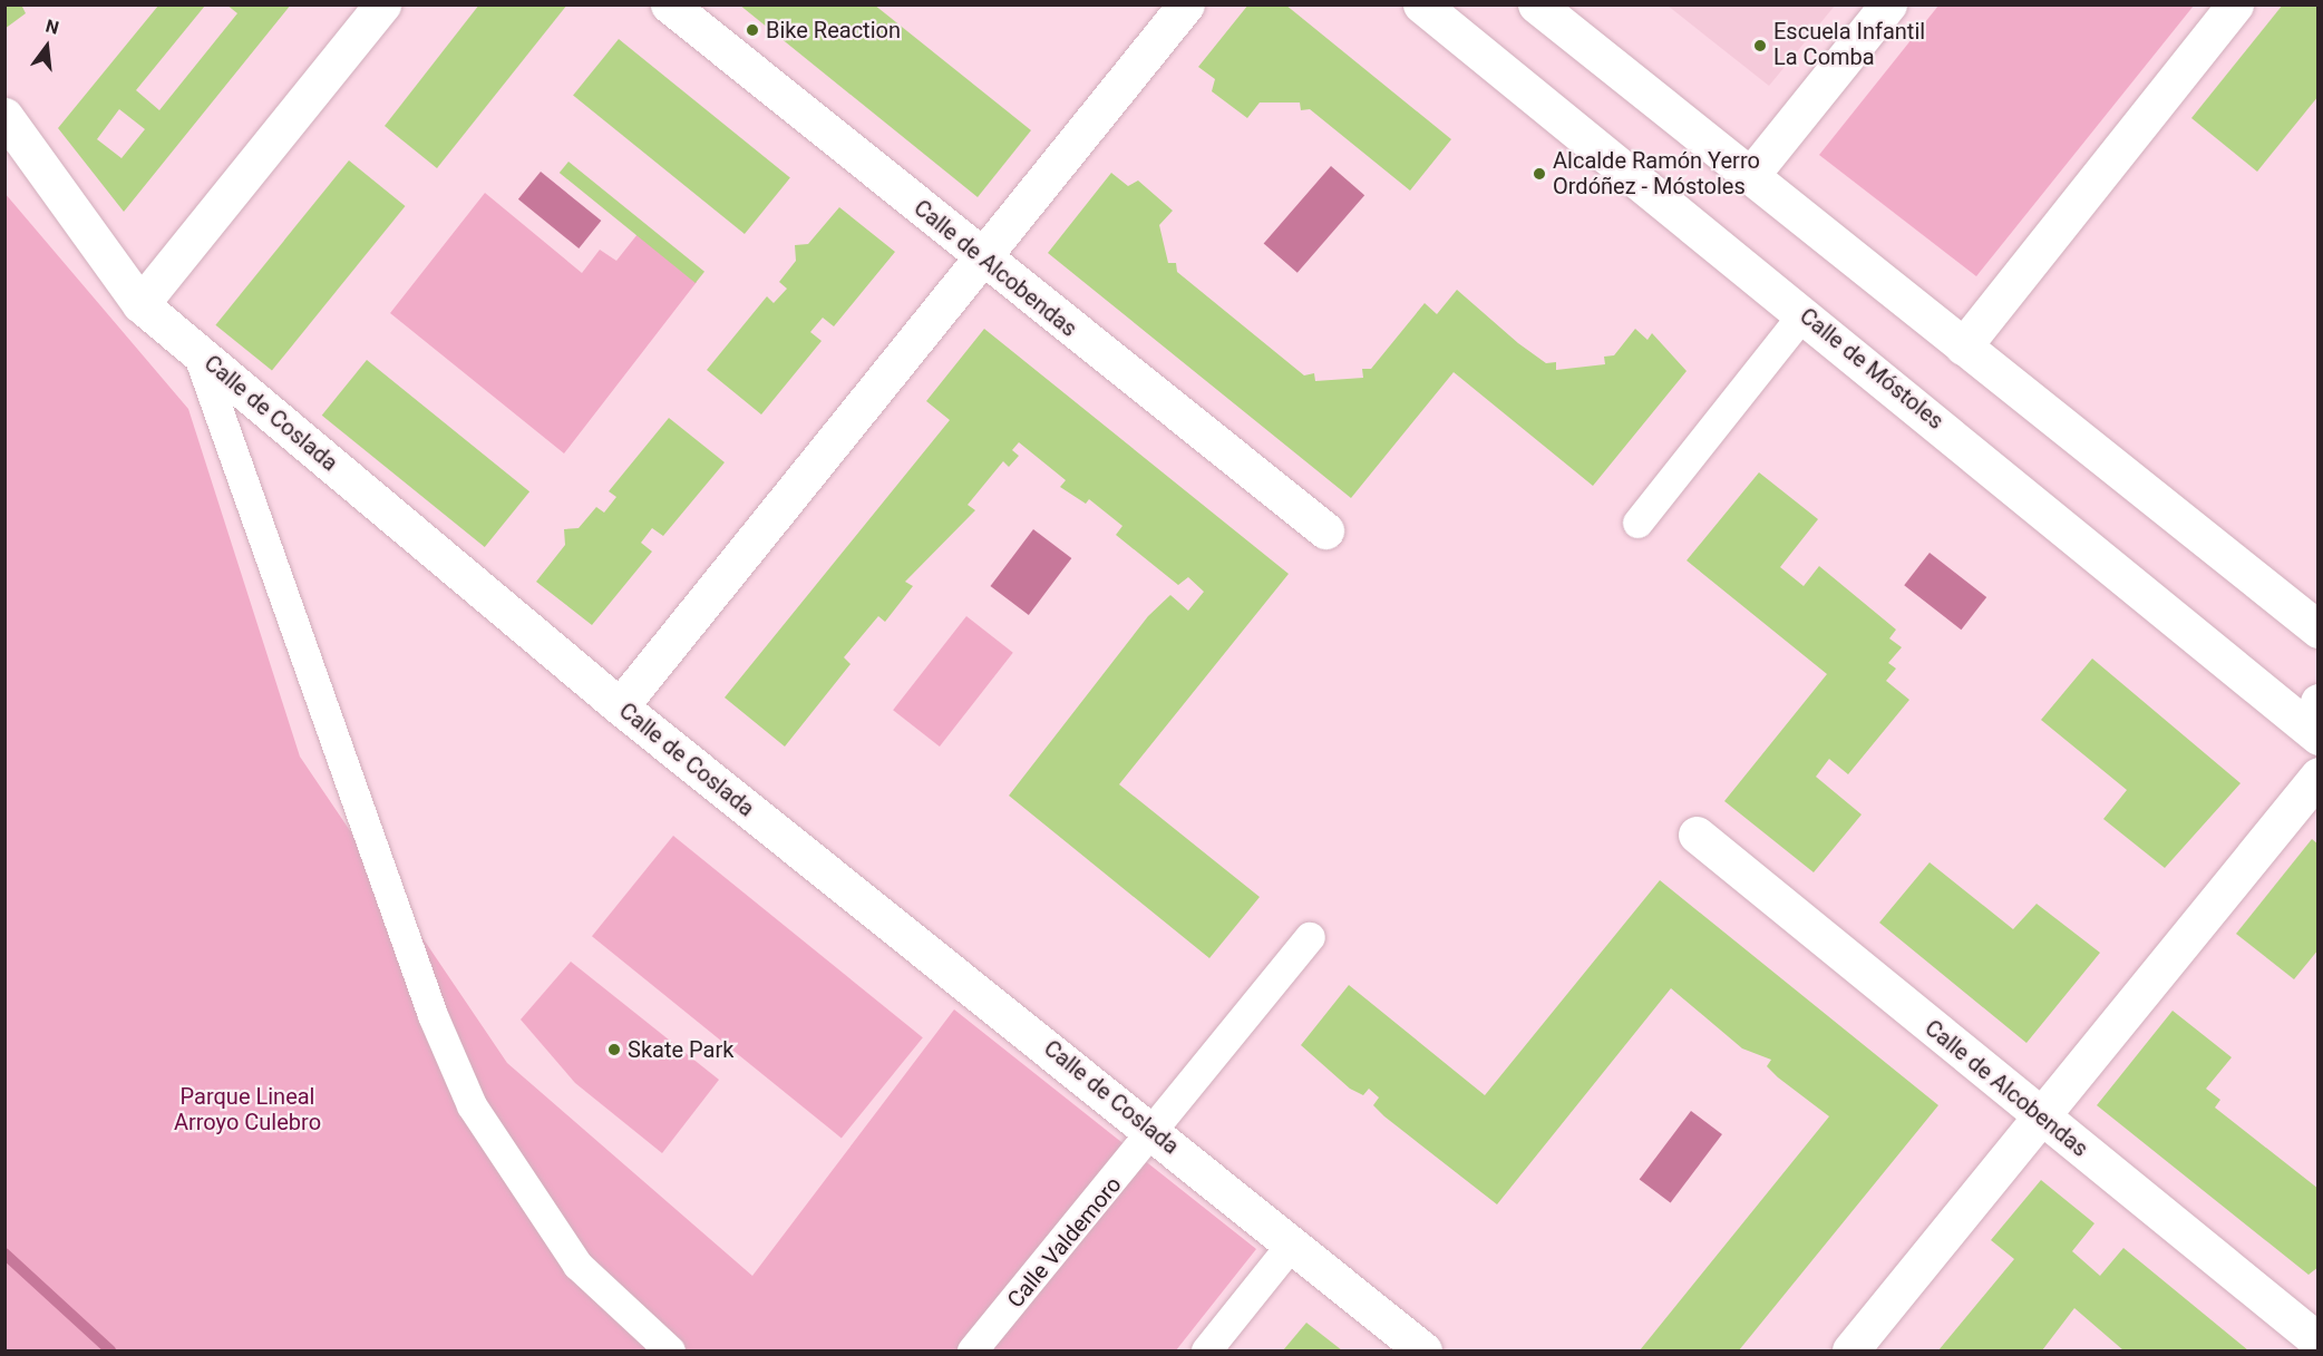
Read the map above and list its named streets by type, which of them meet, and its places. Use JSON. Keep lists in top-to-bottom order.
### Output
{
  "streets": {
    "street": [
      "Calle de Alcobendas",
      "Calle de Móstoles",
      "Calle de Coslada",
      "Calle Valdemoro"
    ]
  },
  "crossings": [
    ["Calle de Coslada", "Calle Valdemoro"]
  ],
  "parks": ["Parque Lineal Arroyo Culebro"],
  "places": [
    "Bike Reaction",
    "Escuela Infantil La Comba",
    "Alcalde Ramón Yerro Ordóñez - Móstoles",
    "Skate Park"
  ],
  "north": "top"
}
